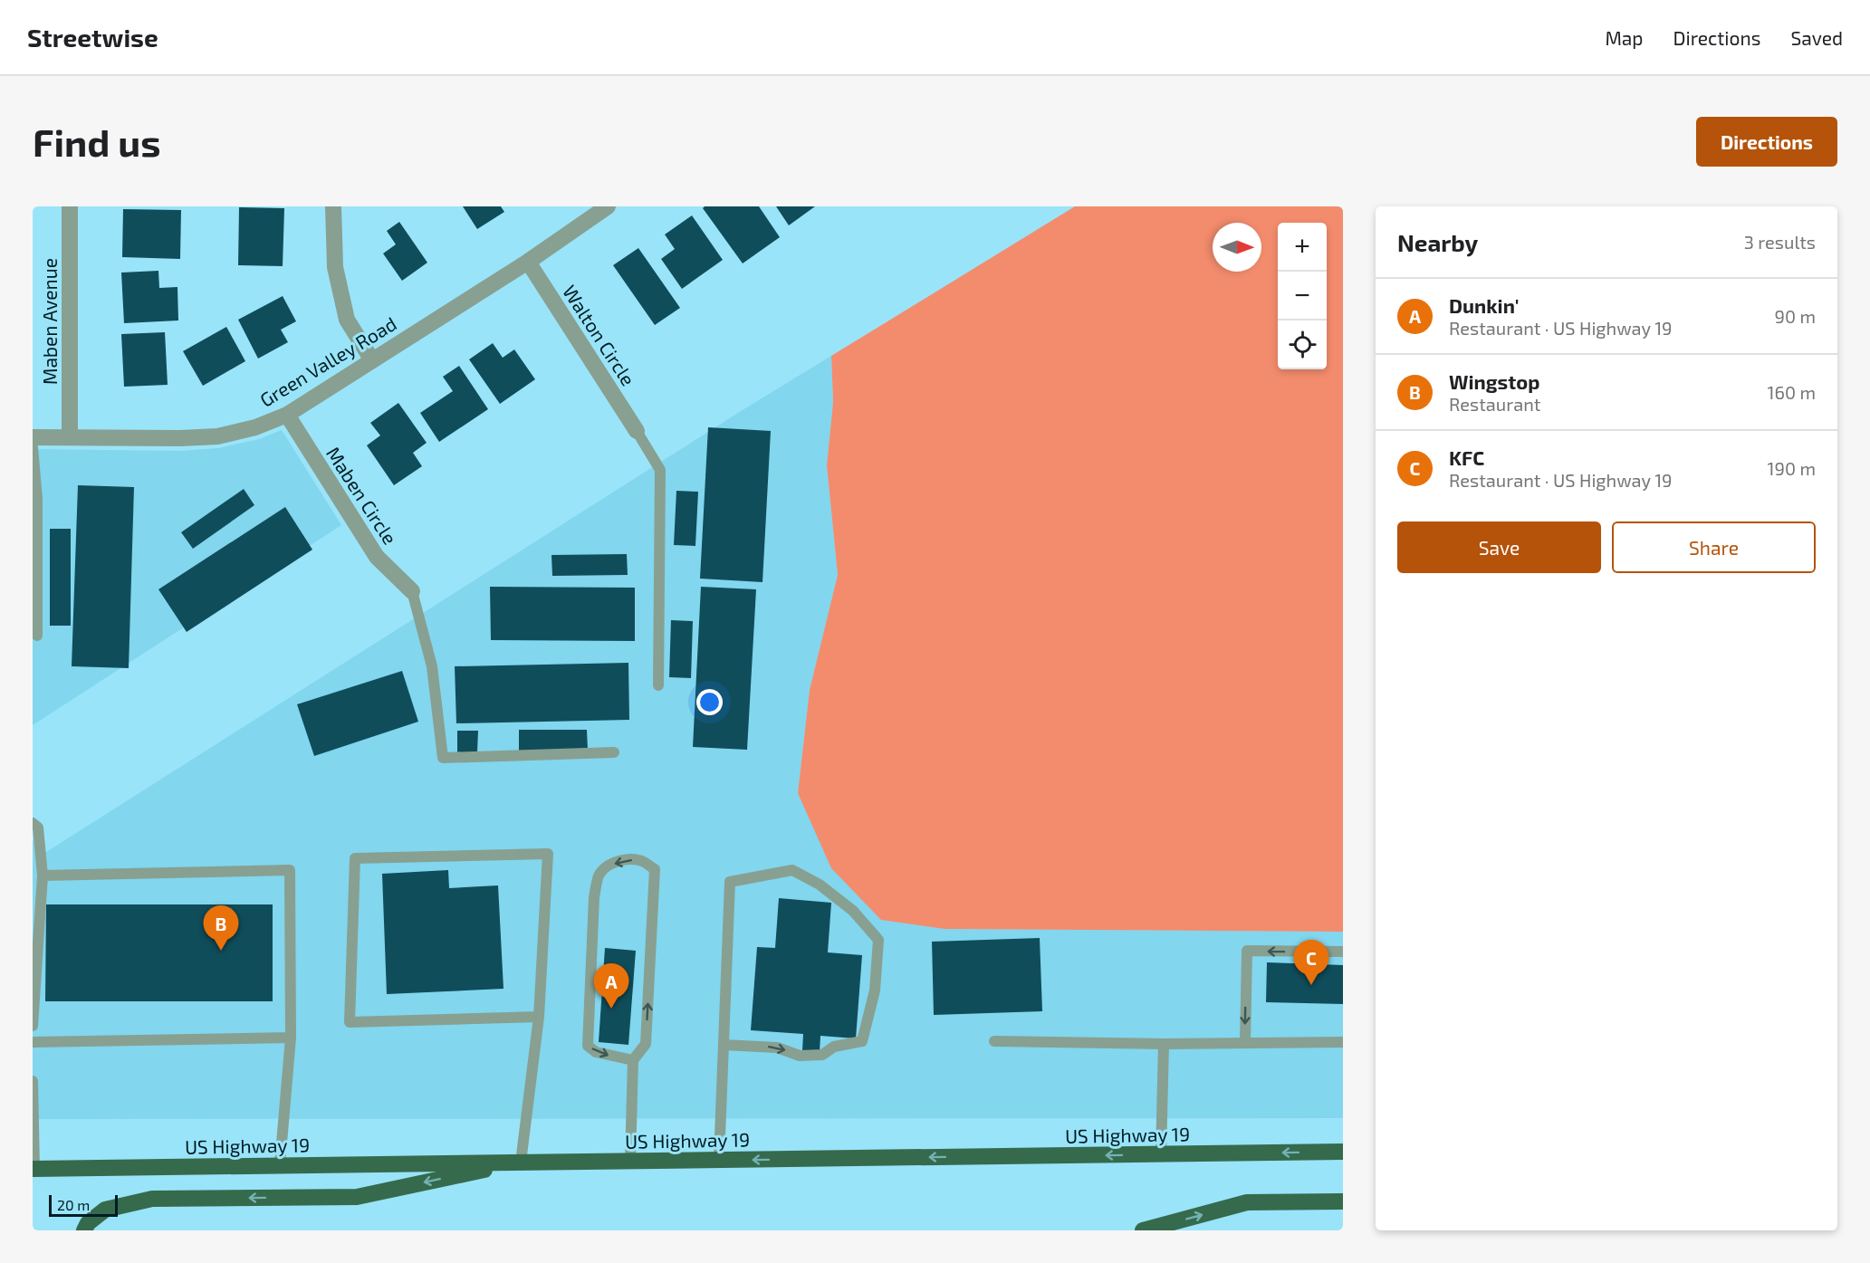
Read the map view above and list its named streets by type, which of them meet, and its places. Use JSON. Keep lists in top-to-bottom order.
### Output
{
  "streets": {
    "highway": ["US Highway 19"],
    "street": [
      "Maben Avenue",
      "Walton Circle",
      "Green Valley Road",
      "Maben Circle"
    ]
  },
  "crossings": [
    ["Maben Avenue", "Green Valley Road"],
    ["Walton Circle", "Green Valley Road"],
    ["Green Valley Road", "Maben Circle"]
  ],
  "scale_bar": "20 m",
  "north": "right",
  "page": {
    "header": "Streetwise",
    "nav": ["Map", "Directions", "Saved"],
    "buttons": [
      "Directions",
      ["Save", "Share"]
    ],
    "title": "Find us",
    "heading": ["Nearby", "3 results"],
    "map_buttons": ["+", "−"],
    "list": [
      {
        "mark": "A",
        "name": "Dunkin'",
        "note": "Restaurant · US Highway 19",
        "value": "90 m"
      },
      {
        "mark": "B",
        "name": "Wingstop",
        "note": "Restaurant",
        "value": "160 m"
      },
      {
        "mark": "C",
        "name": "KFC",
        "note": "Restaurant · US Highway 19",
        "value": "190 m"
      }
    ],
    "pins": ["B", "C", "A"],
    "scale": "20 m"
  }
}
